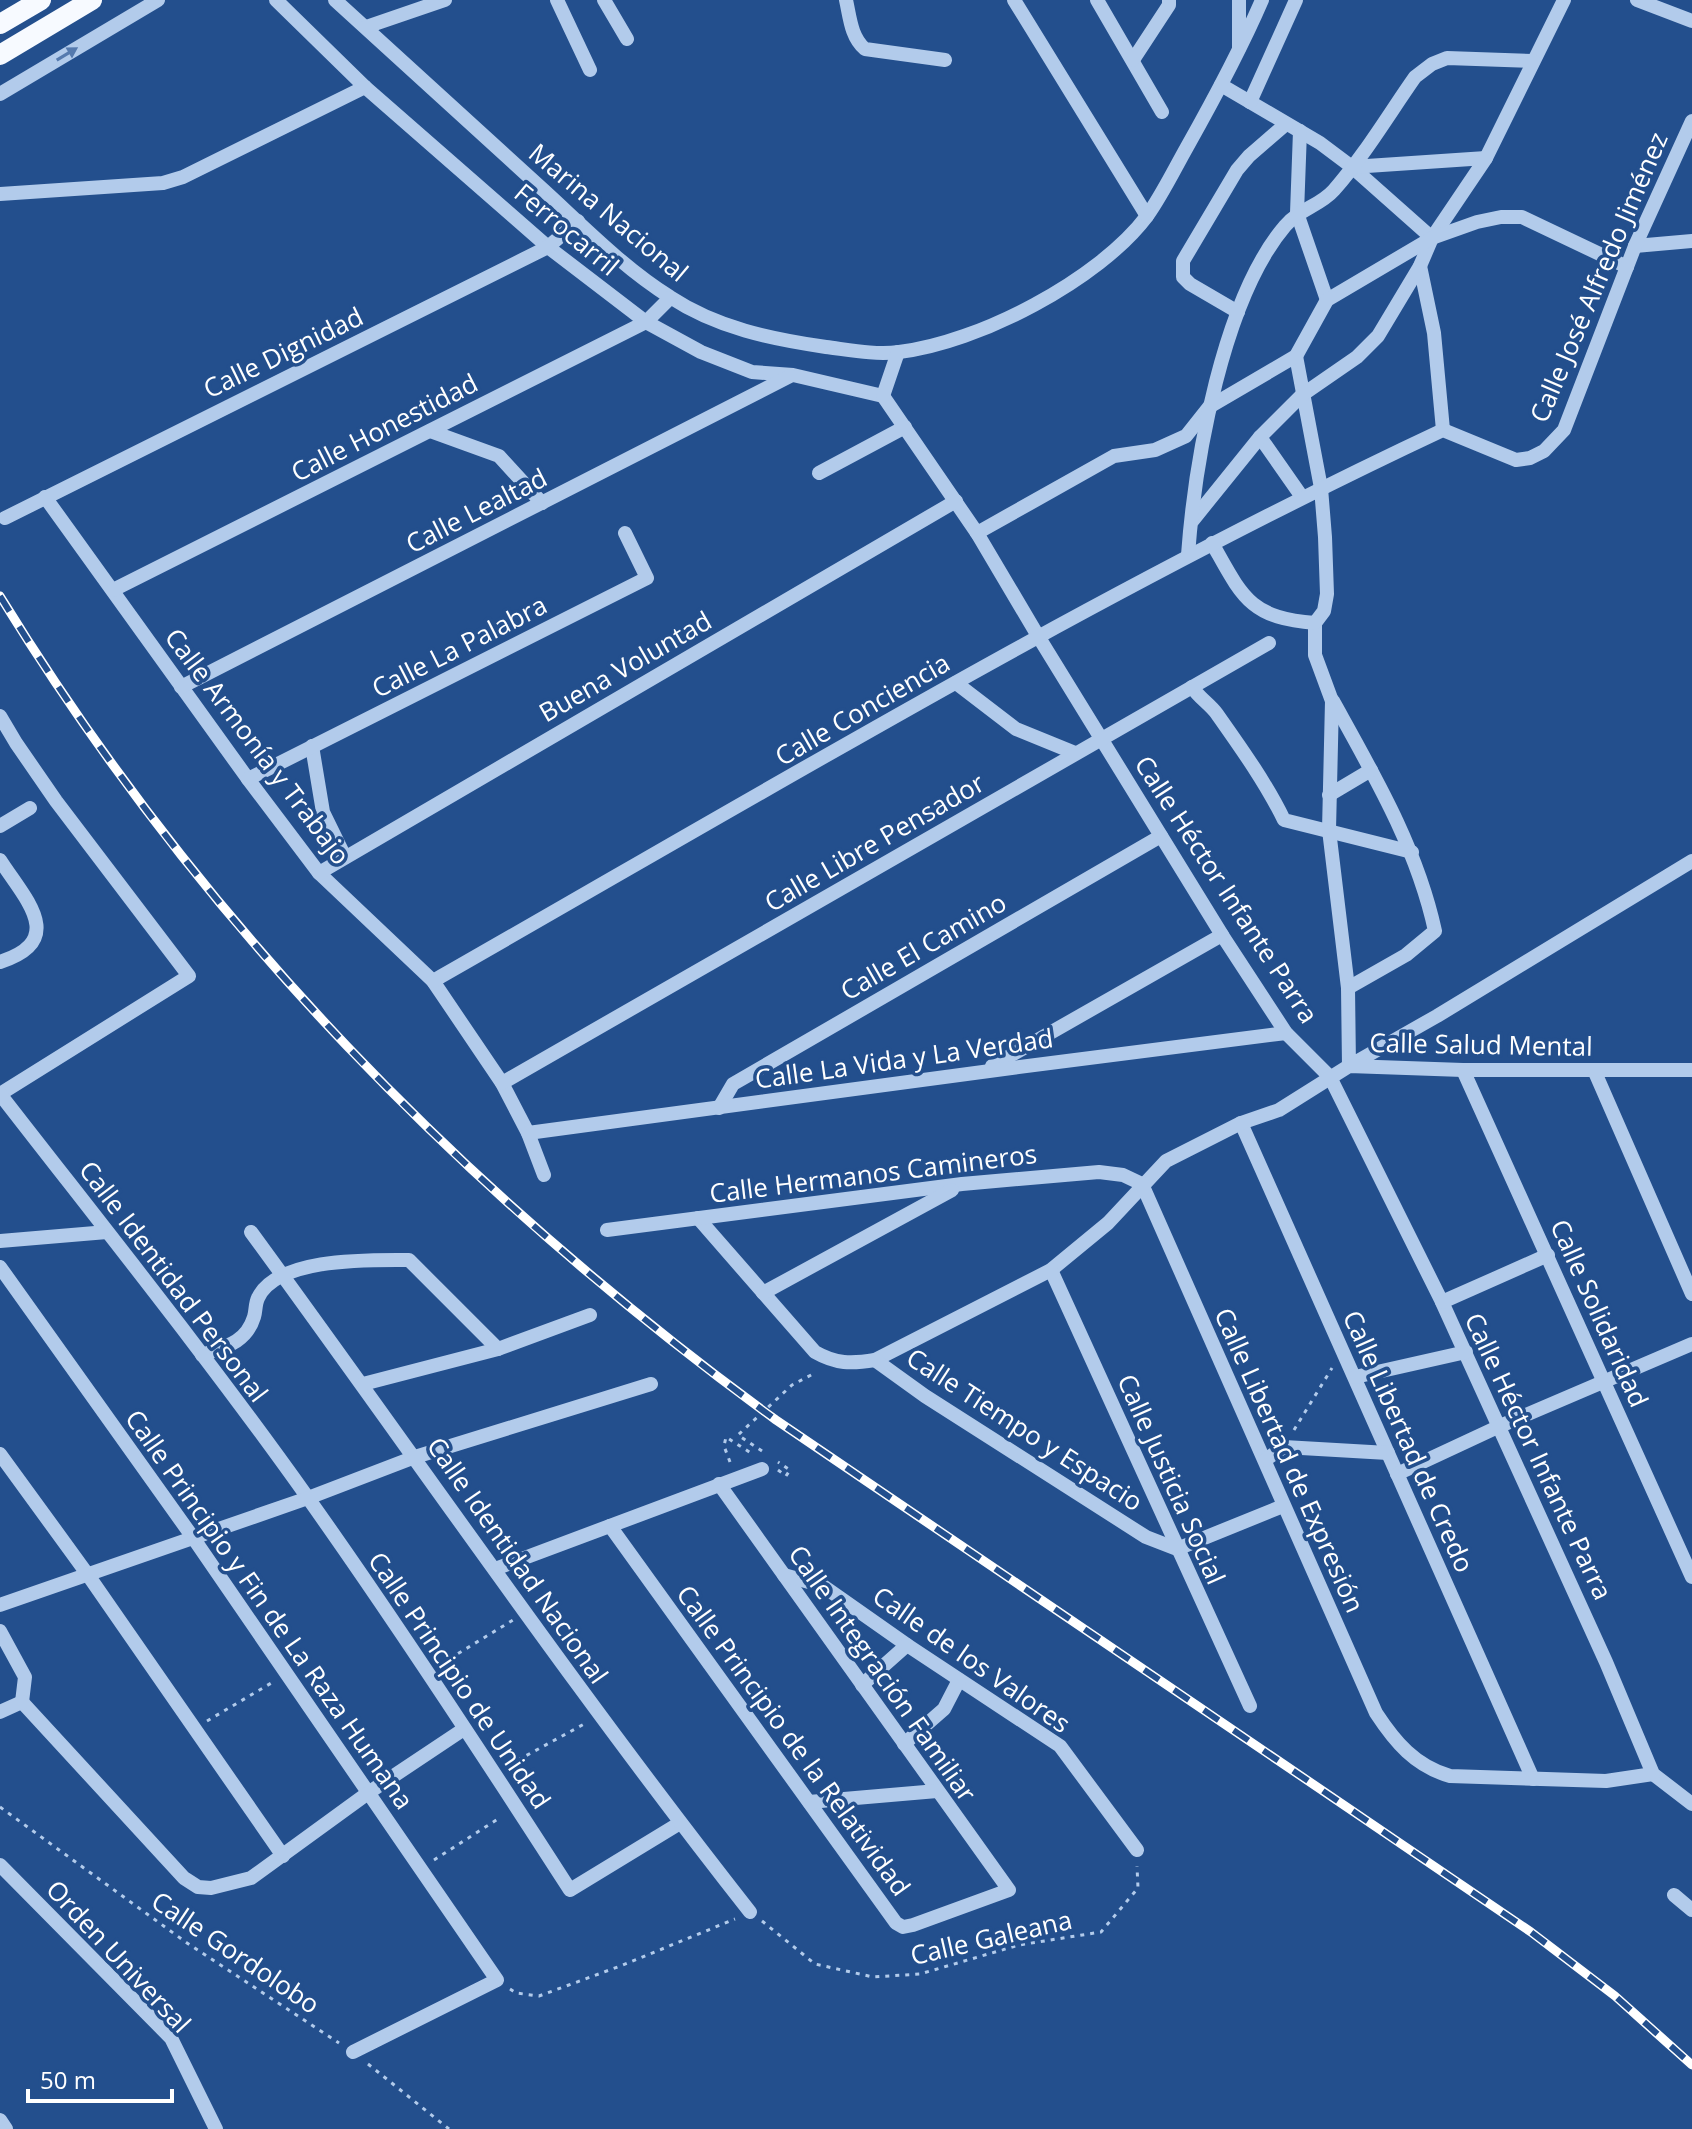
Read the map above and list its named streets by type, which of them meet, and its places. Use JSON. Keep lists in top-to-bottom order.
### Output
{
  "streets": {
    "street": [
      "Marina Nacional",
      "Ferrocarril",
      "Calle José Alfredo Jiménez",
      "Calle Dignidad",
      "Calle Honestidad",
      "Calle Lealtad",
      "Calle La Palabra",
      "Buena Voluntad",
      "Calle Conciencia",
      "Calle Armonía y Trabajo",
      "Calle Libre Pensador",
      "Calle Héctor Infante Parra",
      "Calle El Camino",
      "Calle Salud Mental",
      "Calle La Vida y La Verdad",
      "Calle Hermanos Camineros",
      "Calle Identidad Personal",
      "Calle Solidaridad",
      "Calle Tiempo y Espacio",
      "Calle Libertad de Credo",
      "Calle Libertad de Expresión",
      "Calle Justicia Social",
      "Calle Identidad Nacional",
      "Calle Principio y Fin de La Raza Humana",
      "Calle de los Valores",
      "Calle Integración Familiar",
      "Calle Principio de Unidad",
      "Calle Principio de la Relatividad",
      "Orden Universal"
    ],
    "path": ["Calle Galeana", "Calle Gordolobo"]
  },
  "crossings": [
    ["Marina Nacional", "Calle Dignidad"],
    ["Marina Nacional", "Calle Honestidad"],
    ["Ferrocarril", "Calle Dignidad"],
    ["Ferrocarril", "Calle Honestidad"],
    ["Ferrocarril", "Calle Lealtad"],
    ["Ferrocarril", "Calle Héctor Infante Parra"],
    ["Calle José Alfredo Jiménez", "Calle Conciencia"],
    ["Calle Dignidad", "Calle Armonía y Trabajo"],
    ["Calle Honestidad", "Calle Armonía y Trabajo"],
    ["Calle Lealtad", "Calle Armonía y Trabajo"],
    ["Calle La Palabra", "Calle Armonía y Trabajo"],
    ["Buena Voluntad", "Calle Armonía y Trabajo"],
    ["Buena Voluntad", "Calle Héctor Infante Parra"],
    ["Calle Conciencia", "Calle Armonía y Trabajo"],
    ["Calle Conciencia", "Calle Héctor Infante Parra"],
    ["Calle Armonía y Trabajo", "Calle Libre Pensador"],
    ["Calle Armonía y Trabajo", "Calle La Vida y La Verdad"],
    ["Calle Libre Pensador", "Calle Héctor Infante Parra"],
    ["Calle Héctor Infante Parra", "Calle El Camino"],
    ["Calle Héctor Infante Parra", "Calle Salud Mental"],
    ["Calle Héctor Infante Parra", "Calle La Vida y La Verdad"],
    ["Calle El Camino", "Calle La Vida y La Verdad"],
    ["Calle Salud Mental", "Calle Hermanos Camineros"],
    ["Calle Salud Mental", "Calle Solidaridad"],
    ["Calle Salud Mental", "Calle Tiempo y Espacio"],
    ["Calle Salud Mental", "Calle Libertad de Credo"],
    ["Calle Salud Mental", "Calle Libertad de Expresión"],
    ["Calle Salud Mental", "Calle Justicia Social"],
    ["Calle Hermanos Camineros", "Calle Libertad de Expresión"],
    ["Calle Identidad Personal", "Calle Principio de Unidad"],
    ["Calle Tiempo y Espacio", "Calle Justicia Social"],
    ["Calle Libertad de Credo", "Calle Libertad de Expresión"],
    ["Calle Identidad Nacional", "Calle Principio de Unidad"],
    ["Calle Identidad Nacional", "Calle Galeana"],
    ["Calle de los Valores", "Calle Integración Familiar"],
    ["Calle de los Valores", "Calle Galeana"],
    ["Calle Integración Familiar", "Calle Principio de la Relatividad"]
  ],
  "scale_bar": "50 m"
}
